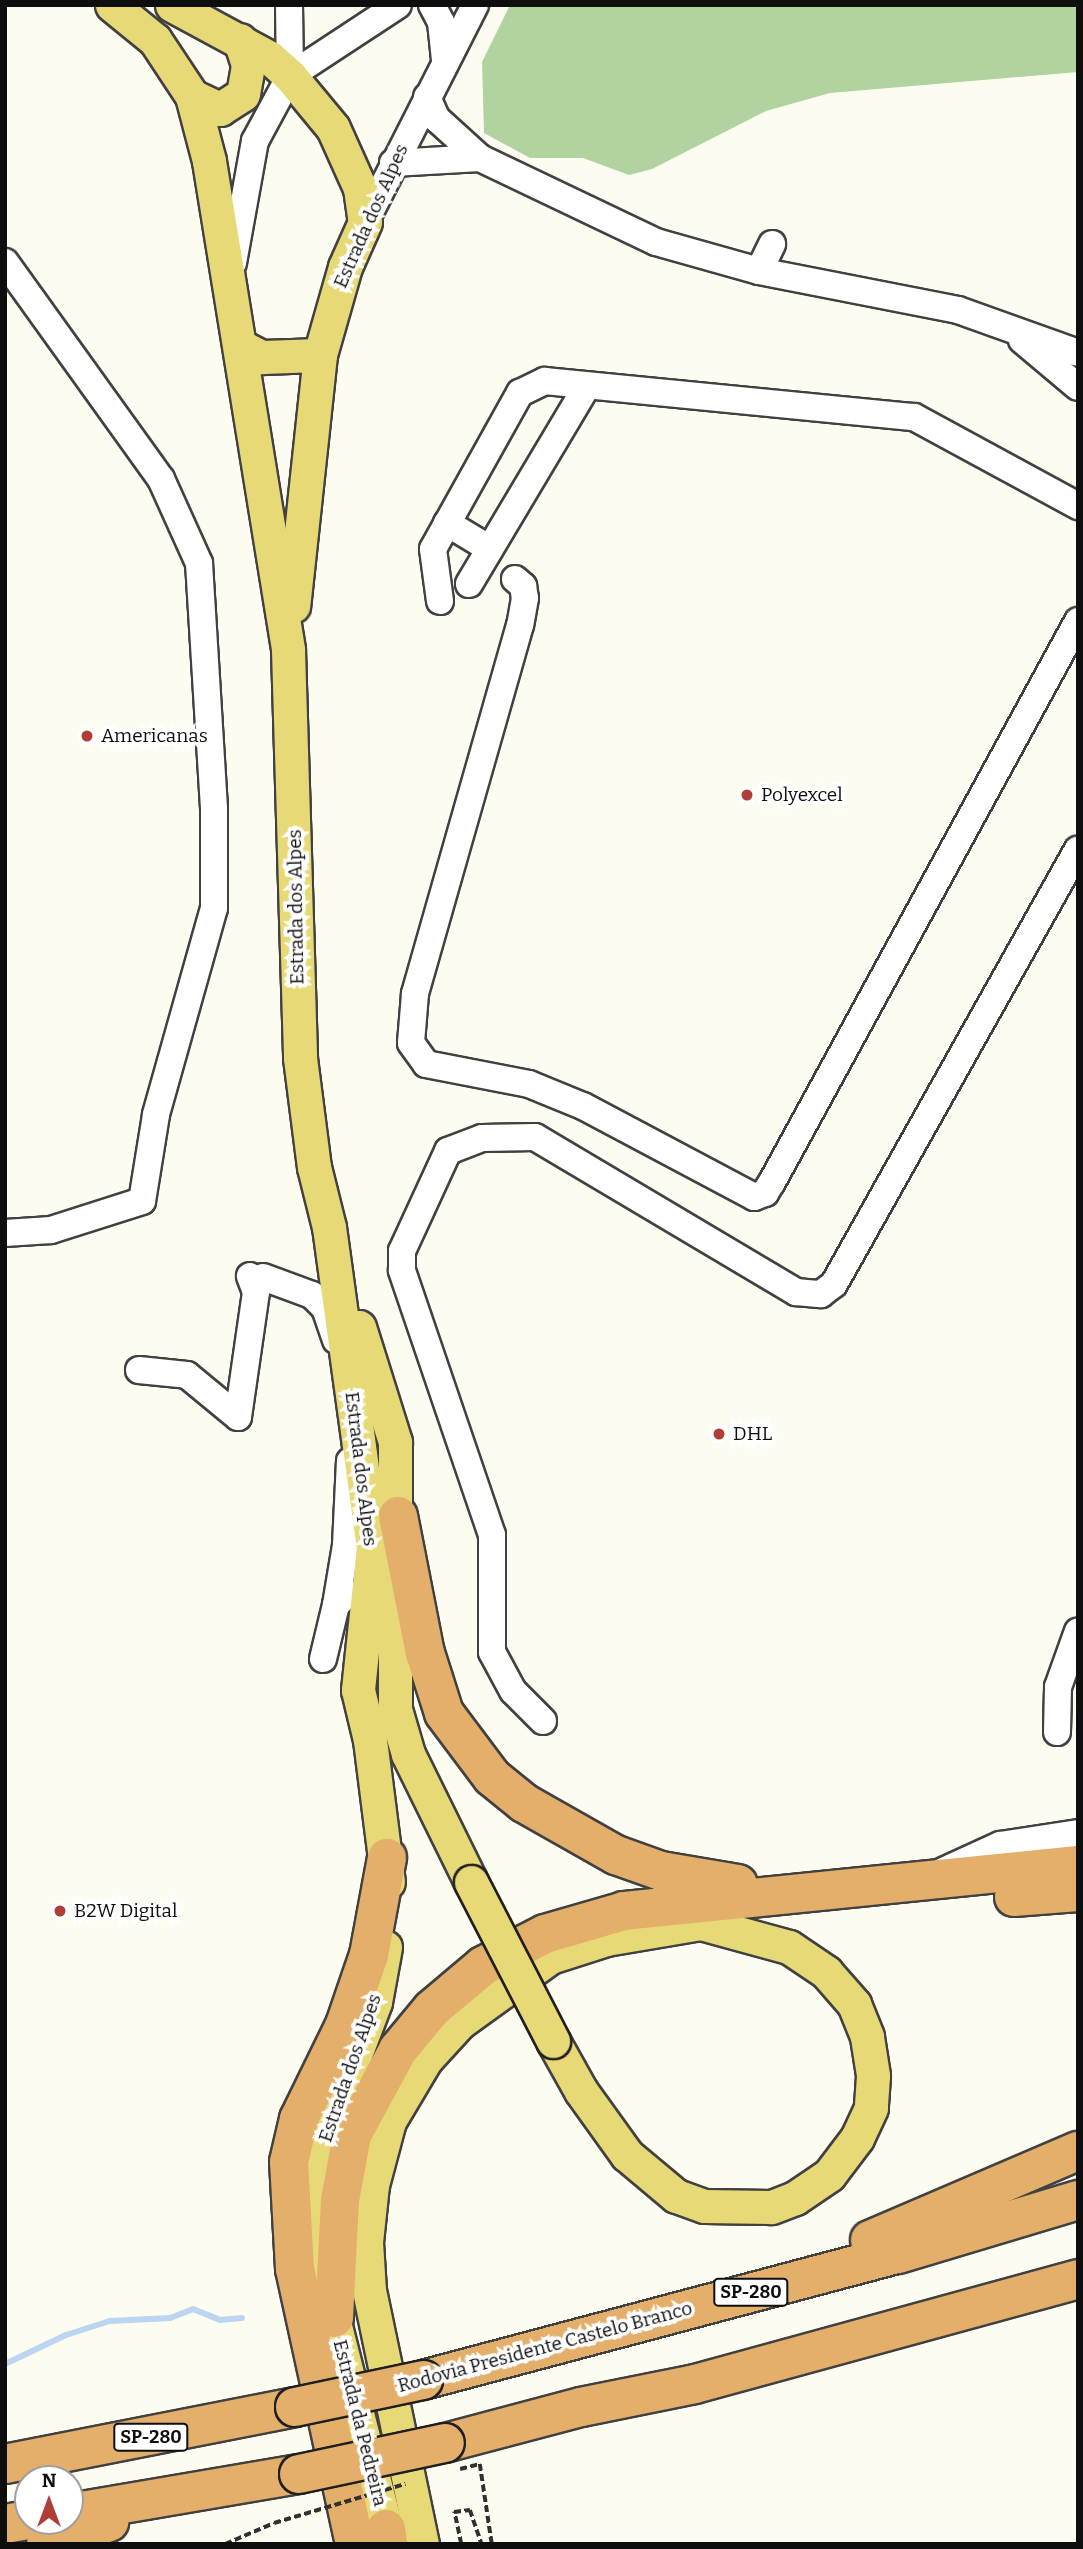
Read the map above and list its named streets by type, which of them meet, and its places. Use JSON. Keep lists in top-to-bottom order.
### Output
{
  "streets": {
    "highway": ["SP-280", "Rodovia Presidente Castelo Branco"],
    "main road": ["Estrada dos Alpes", "Estrada da Pedreira"]
  },
  "crossings": [
    ["Estrada dos Alpes", "Estrada da Pedreira"]
  ],
  "places": [
    "Americanas",
    "Polyexcel",
    "DHL",
    "B2W Digital"
  ],
  "north": "top"
}
